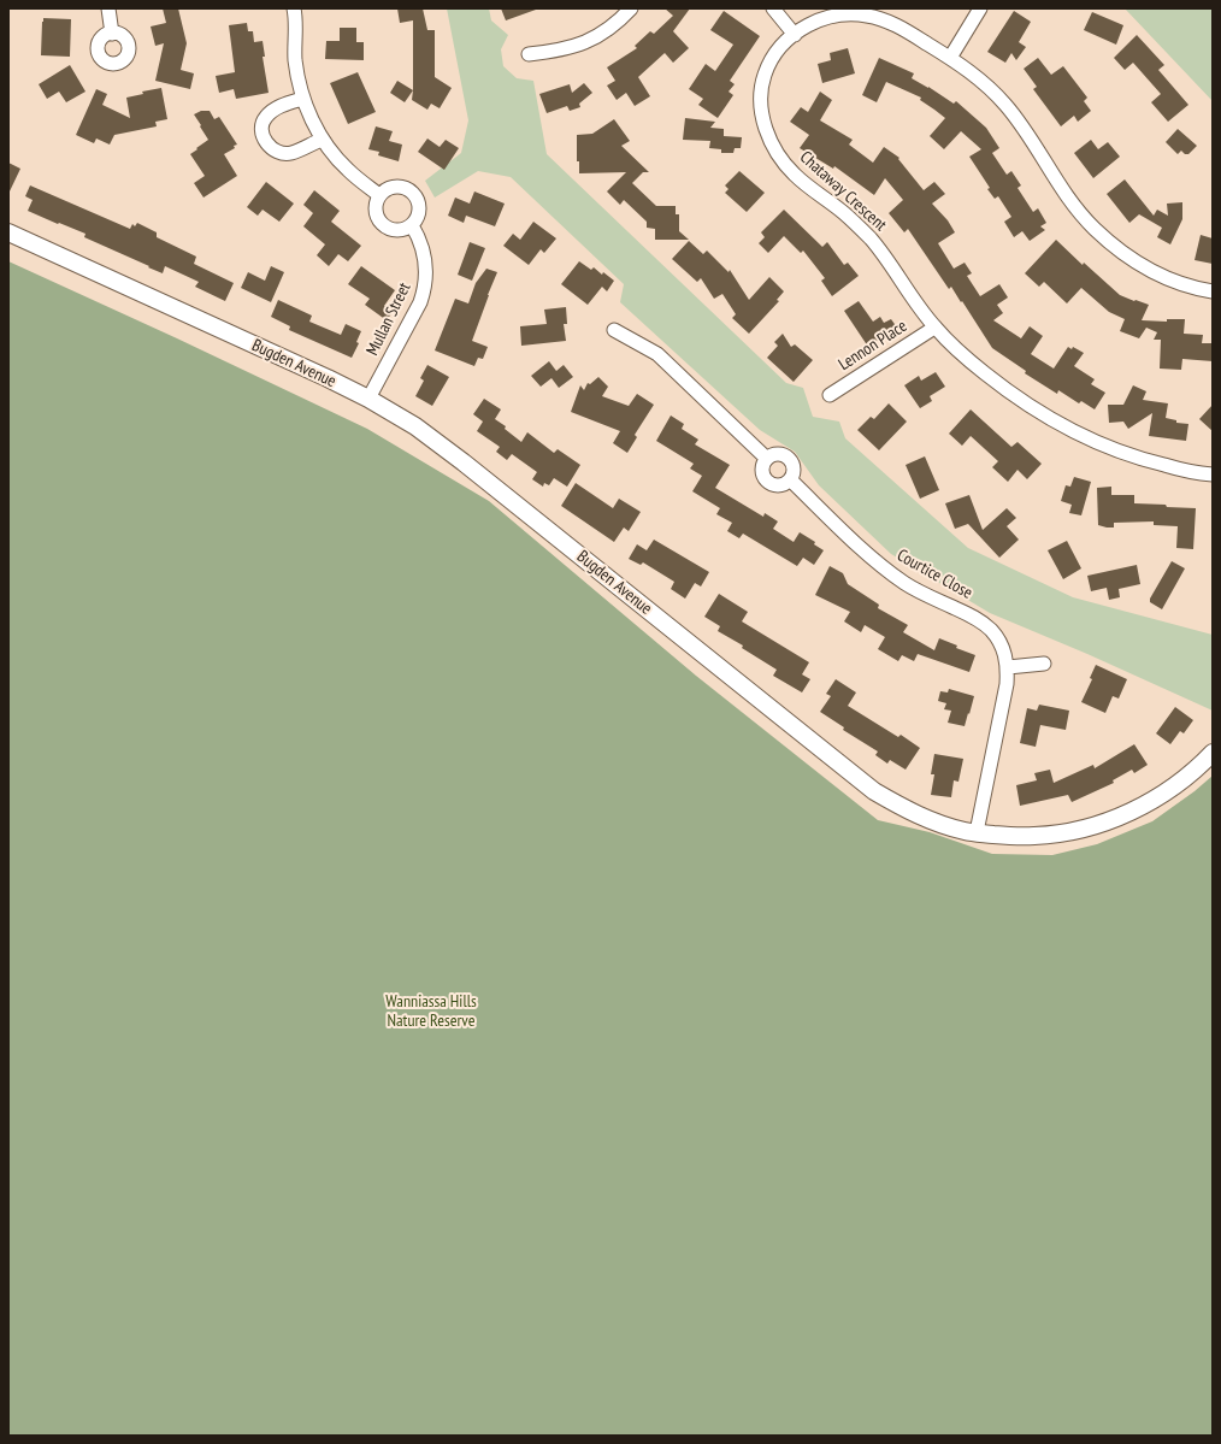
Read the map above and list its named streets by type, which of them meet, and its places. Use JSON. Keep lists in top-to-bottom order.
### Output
{
  "streets": {
    "street": [
      "Chataway Crescent",
      "Mullan Street",
      "Lennon Place",
      "Bugden Avenue",
      "Courtice Close"
    ]
  },
  "crossings": [
    ["Chataway Crescent", "Lennon Place"],
    ["Mullan Street", "Bugden Avenue"],
    ["Bugden Avenue", "Courtice Close"]
  ],
  "parks": ["Wanniassa Hills Nature Reserve"]
}
